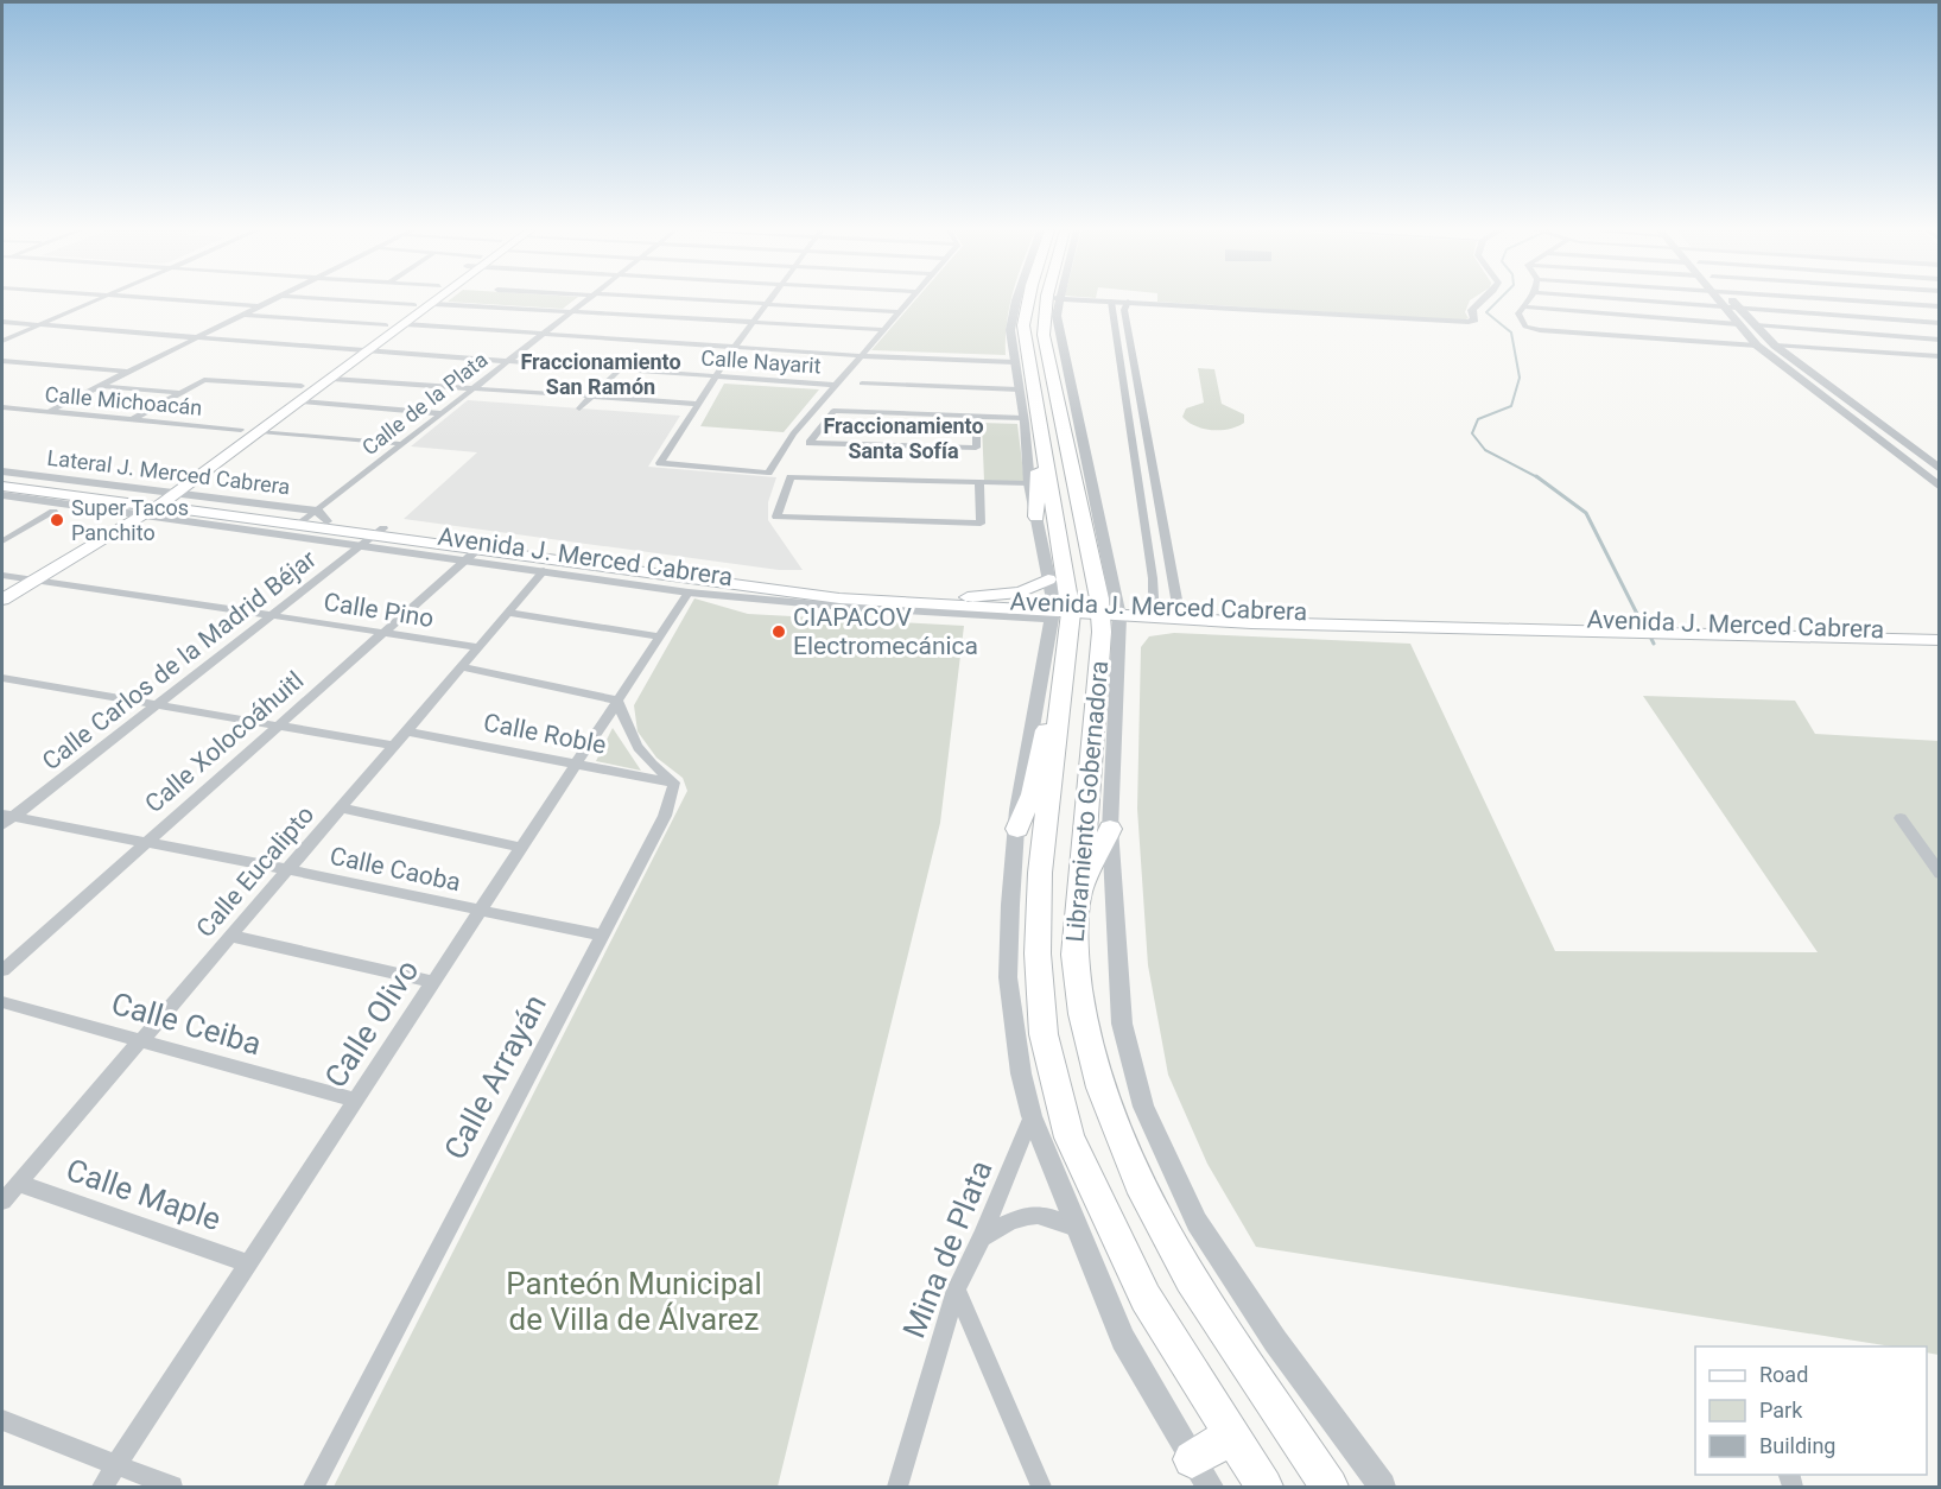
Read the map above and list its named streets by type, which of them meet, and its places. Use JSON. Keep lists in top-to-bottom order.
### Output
{
  "streets": {
    "highway": ["Libramiento Gobernadora"],
    "main road": ["Avenida J. Merced Cabrera"],
    "street": [
      "Calle Nayarit",
      "Calle Michoacán",
      "Calle de la Plata",
      "Lateral J. Merced Cabrera",
      "Calle Pino",
      "Calle Carlos de la Madrid Béjar",
      "Calle Roble",
      "Calle Xolocoáhuitl",
      "Calle Caoba",
      "Calle Eucalipto",
      "Calle Ceiba",
      "Calle Olivo",
      "Calle Arrayán",
      "Calle Maple",
      "Mina de Plata"
    ]
  },
  "crossings": [
    ["Calle Nayarit", "Calle de la Plata"],
    ["Calle de la Plata", "Avenida J. Merced Cabrera"],
    ["Lateral J. Merced Cabrera", "Avenida J. Merced Cabrera"],
    ["Lateral J. Merced Cabrera", "Calle Carlos de la Madrid Béjar"],
    ["Avenida J. Merced Cabrera", "Calle Carlos de la Madrid Béjar"],
    ["Avenida J. Merced Cabrera", "Calle Xolocoáhuitl"],
    ["Avenida J. Merced Cabrera", "Libramiento Gobernadora"],
    ["Calle Pino", "Calle Carlos de la Madrid Béjar"],
    ["Calle Pino", "Calle Xolocoáhuitl"],
    ["Calle Pino", "Calle Eucalipto"],
    ["Calle Carlos de la Madrid Béjar", "Calle Caoba"],
    ["Calle Roble", "Calle Eucalipto"],
    ["Calle Roble", "Calle Olivo"],
    ["Calle Roble", "Calle Arrayán"],
    ["Calle Xolocoáhuitl", "Calle Caoba"],
    ["Calle Caoba", "Calle Eucalipto"],
    ["Calle Caoba", "Calle Olivo"],
    ["Calle Caoba", "Calle Arrayán"],
    ["Calle Eucalipto", "Calle Ceiba"],
    ["Calle Eucalipto", "Calle Maple"],
    ["Calle Ceiba", "Calle Olivo"],
    ["Calle Olivo", "Calle Maple"]
  ],
  "districts": ["Fraccionamiento San Ramón", "Fraccionamiento Santa Sofía"],
  "parks": ["Panteón Municipal de Villa de Álvarez"],
  "places": ["Super Tacos Panchito", "CIAPACOV Electromecánica"],
  "legend": ["Road", "Park", "Building"]
}
